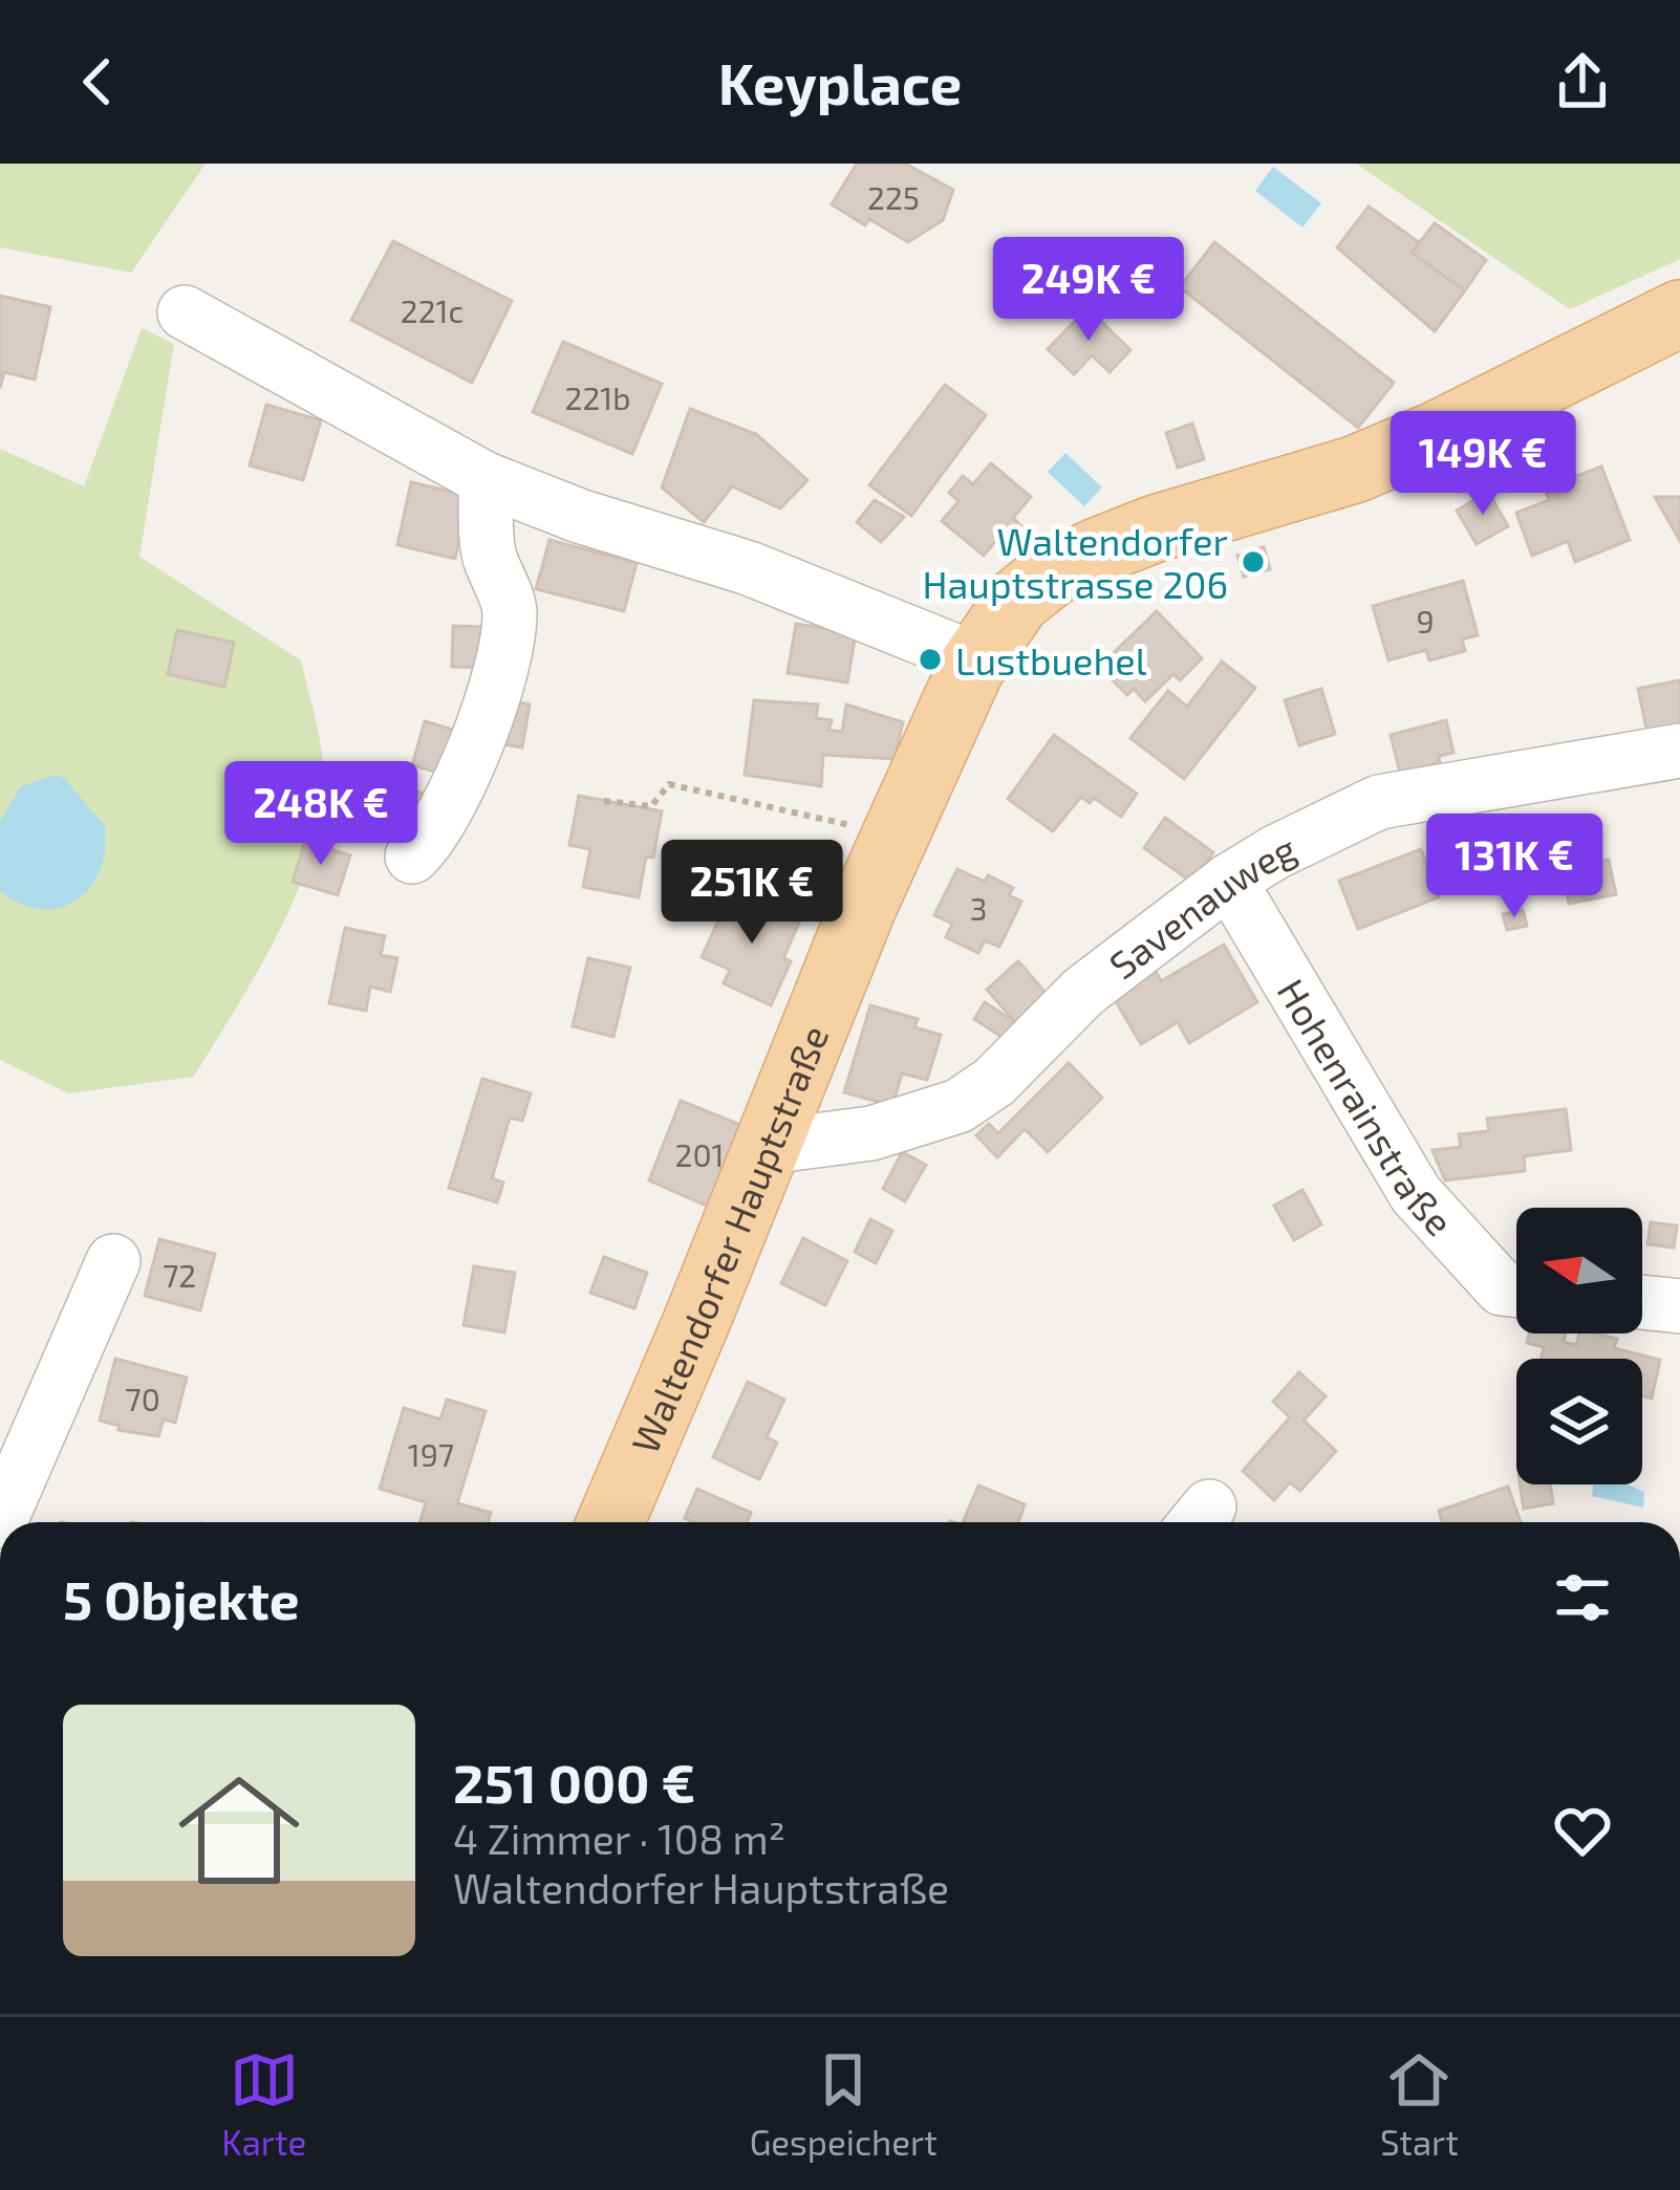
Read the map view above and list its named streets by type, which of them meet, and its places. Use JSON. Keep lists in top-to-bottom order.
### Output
{
  "streets": {
    "main road": ["Waltendorfer Hauptstraße"],
    "street": ["Savenauweg", "Hohenrainstraße"]
  },
  "crossings": [
    ["Savenauweg", "Hohenrainstraße"],
    ["Savenauweg", "Waltendorfer Hauptstraße"]
  ],
  "places": ["Waltendorfer Hauptstrasse 206", "Lustbuehel"],
  "house_numbers": [
    "225",
    "221c",
    "221b",
    "9",
    "3",
    "201",
    "72",
    "70",
    "197"
  ],
  "north": "left",
  "page": {
    "header": "Keyplace",
    "price": [
      "249K €",
      "149K €",
      "248K €",
      "131K €",
      "251K €"
    ],
    "heading": "5 Objekte",
    "list": [
      {
        "name": "251 000 €",
        "note": "4 Zimmer · 108 m² · Waltendorfer Hauptstraße"
      }
    ],
    "tabs": ["Karte", "Gespeichert", "Start"]
  }
}
